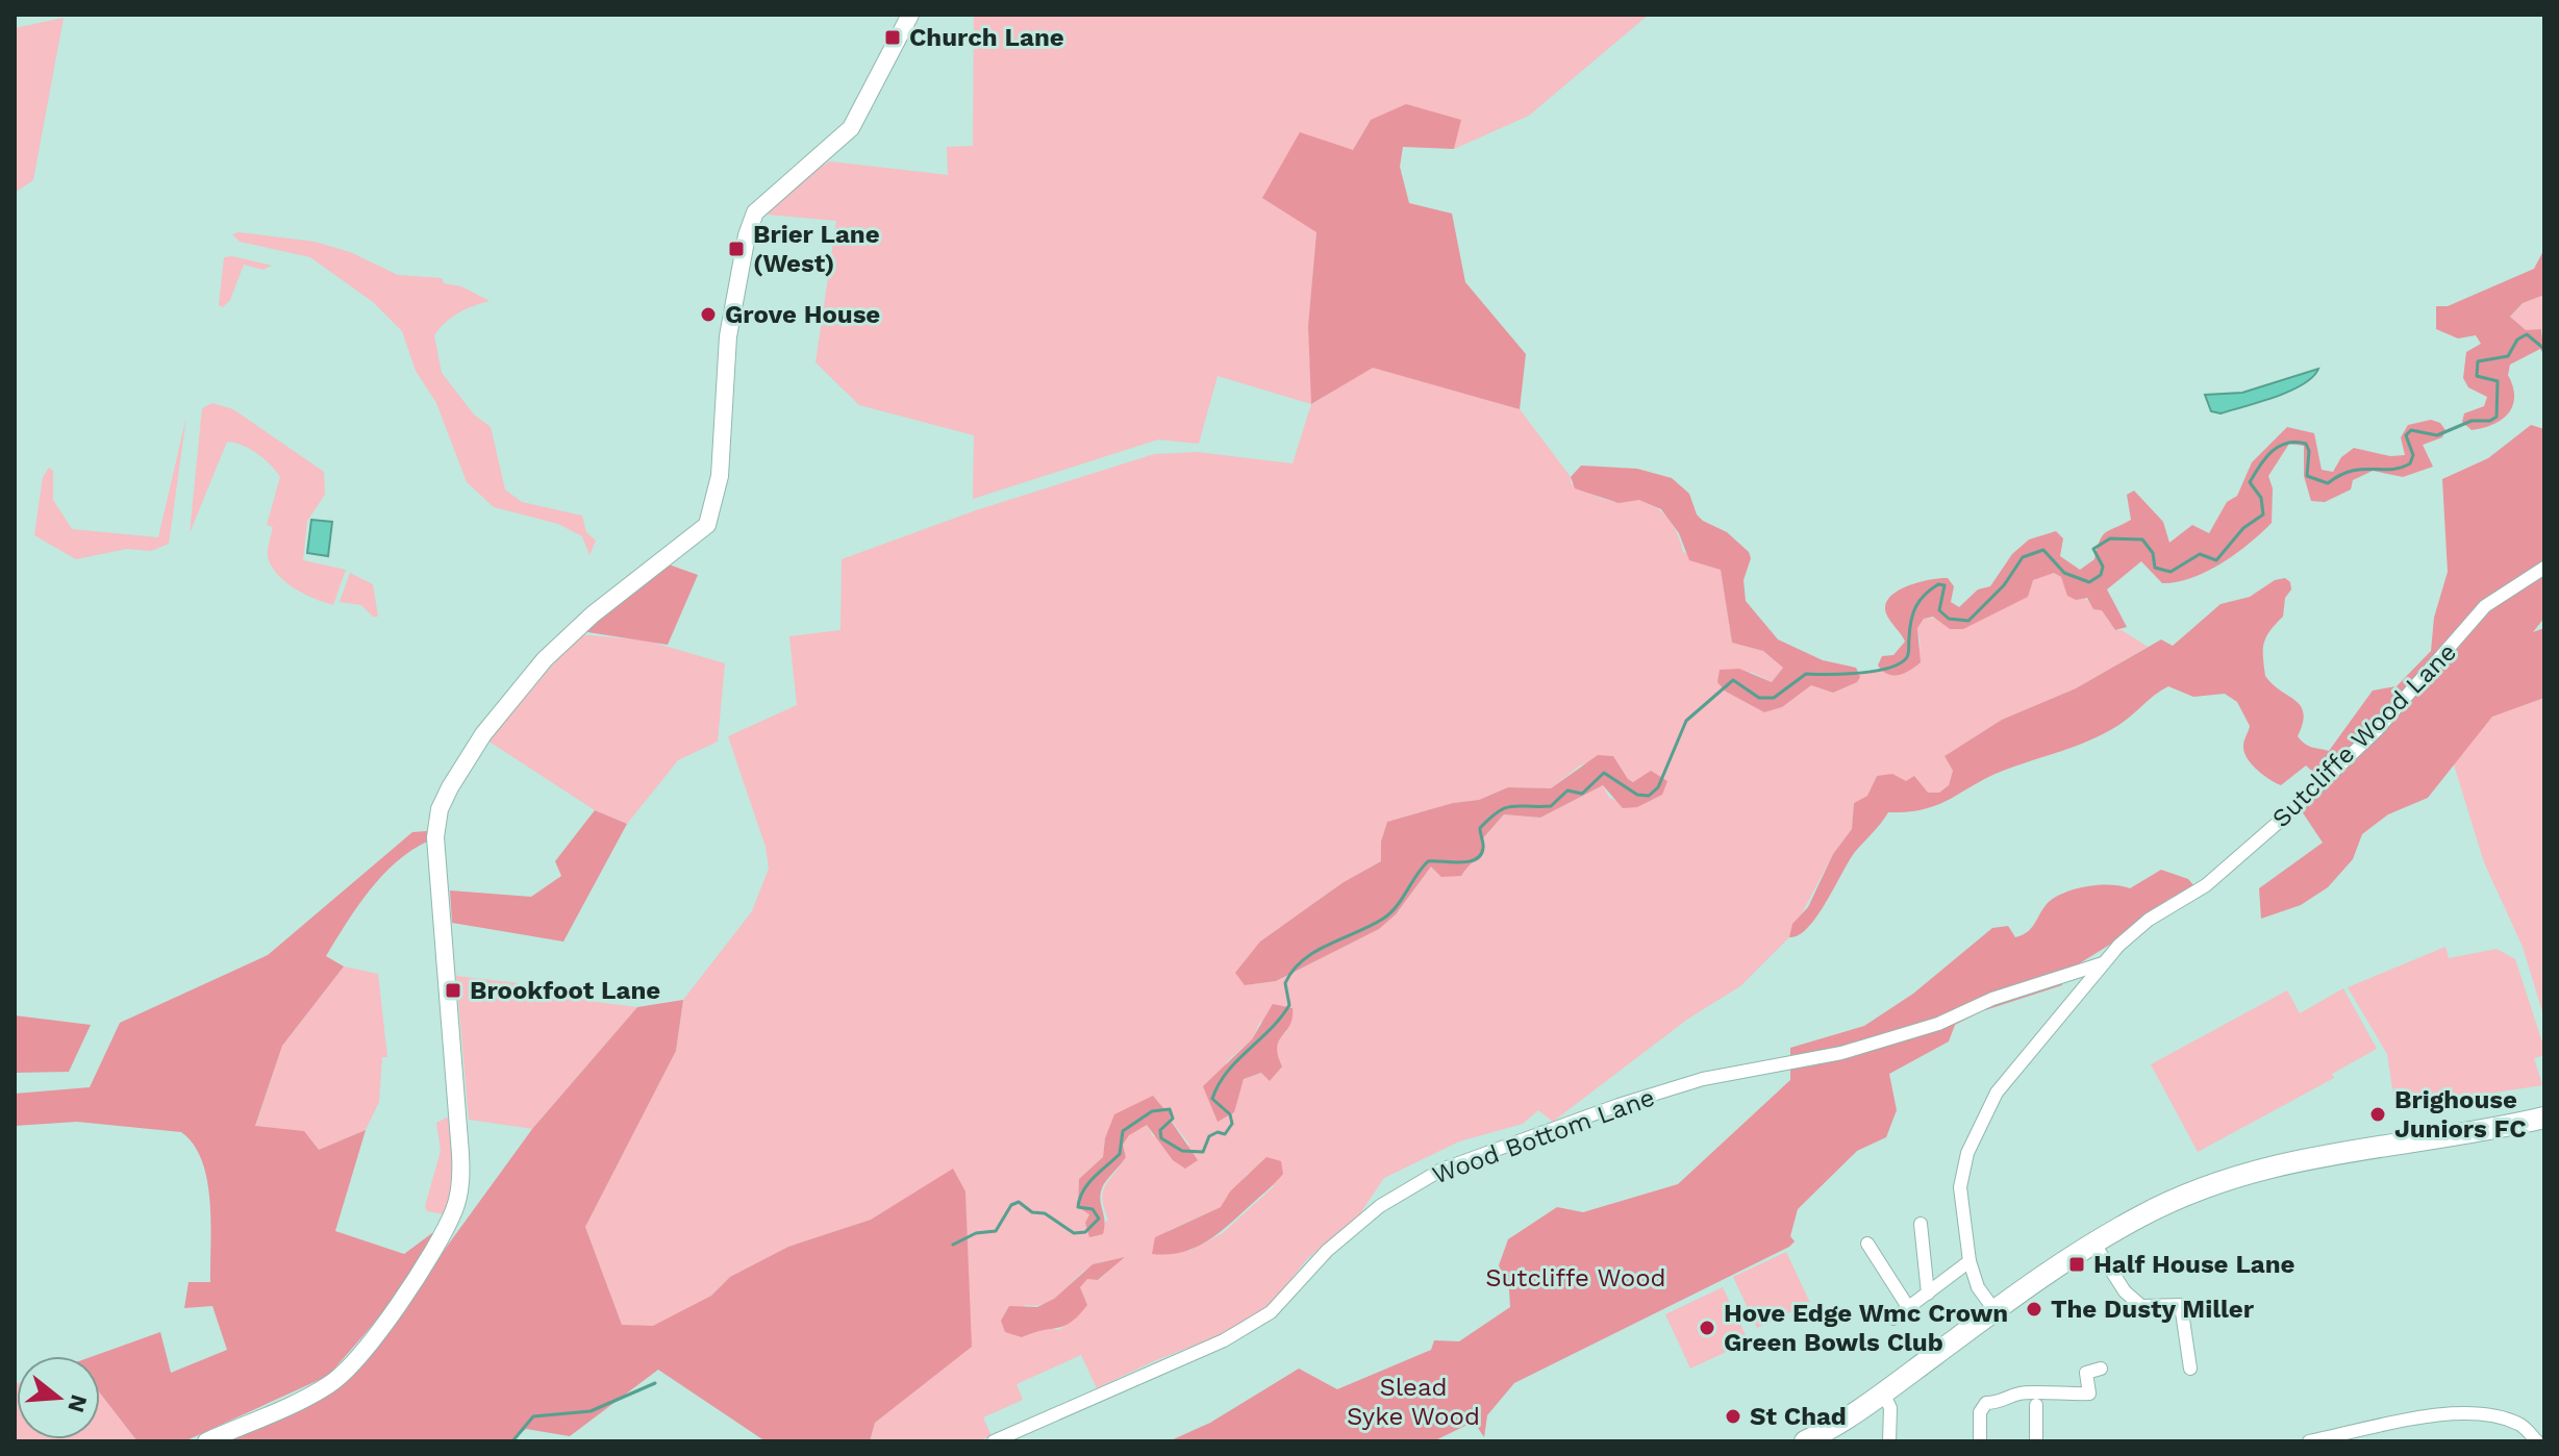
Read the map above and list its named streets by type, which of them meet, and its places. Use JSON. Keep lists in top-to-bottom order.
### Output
{
  "streets": {
    "street": ["Sutcliffe Wood Lane", "Wood Bottom Lane"]
  },
  "crossings": [
    ["Sutcliffe Wood Lane", "Wood Bottom Lane"]
  ],
  "parks": ["Sutcliffe Wood", "Slead Syke Wood"],
  "places": {
    "transit": [
      "Church Lane",
      "Brier Lane (West)",
      "Brookfoot Lane",
      "Half House Lane"
    ],
    "other": [
      "Grove House",
      "Brighouse Juniors FC",
      "The Dusty Miller",
      "Hove Edge Wmc Crown Green Bowls Club",
      "St Chad"
    ]
  },
  "north": "right"
}
